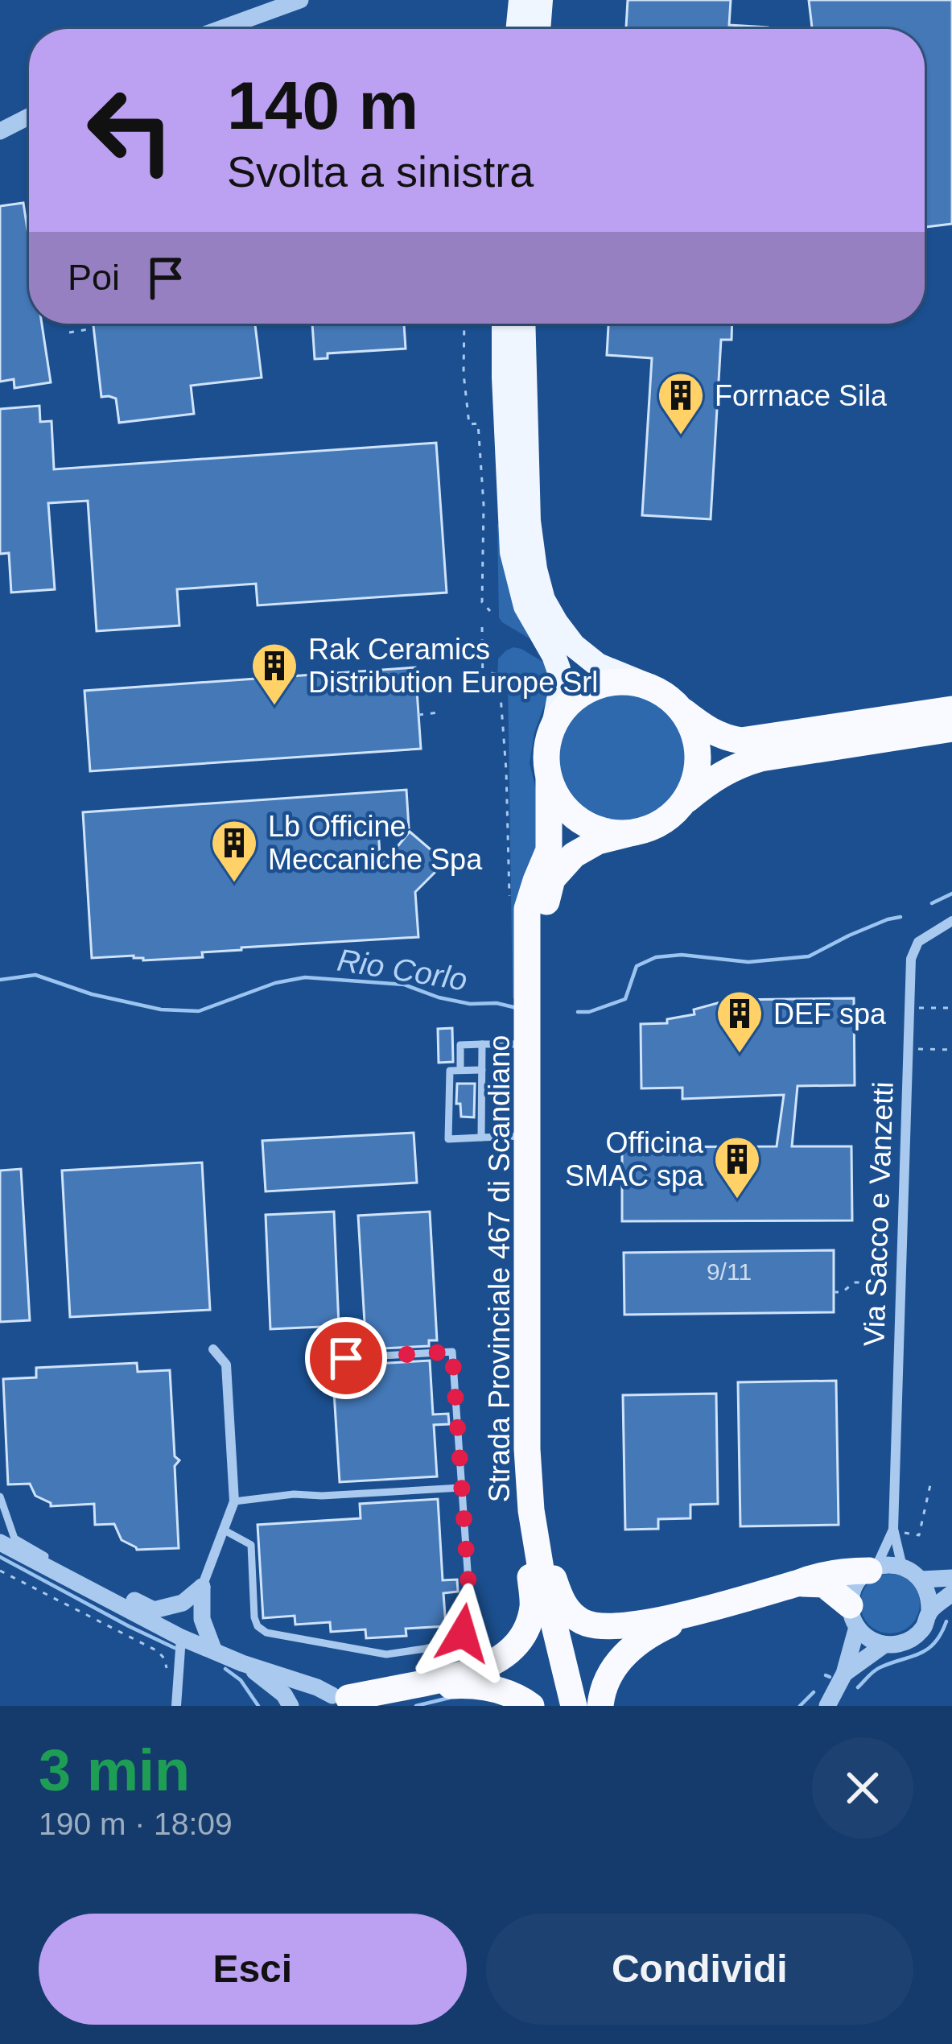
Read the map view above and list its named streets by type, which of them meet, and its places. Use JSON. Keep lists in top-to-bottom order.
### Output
{
  "streets": {
    "highway": ["Strada Provinciale 467 di Scandiano"],
    "street": ["Via Sacco e Vanzetti"]
  },
  "water": ["Rio Corlo"],
  "places": {
    "building": [
      "Forrnace Sila",
      "Rak Ceramics Distribution Europe Srl",
      "Lb Officine Meccaniche Spa",
      "DEF spa",
      "Officina SMAC spa"
    ]
  },
  "house_numbers": ["9/11"],
  "page": {
    "turn": ["140 m", "Svolta a sinistra"],
    "then": "Poi",
    "heading": ["3 min", "190 m · 18:09"],
    "buttons": ["Esci", "Condividi"]
  }
}
